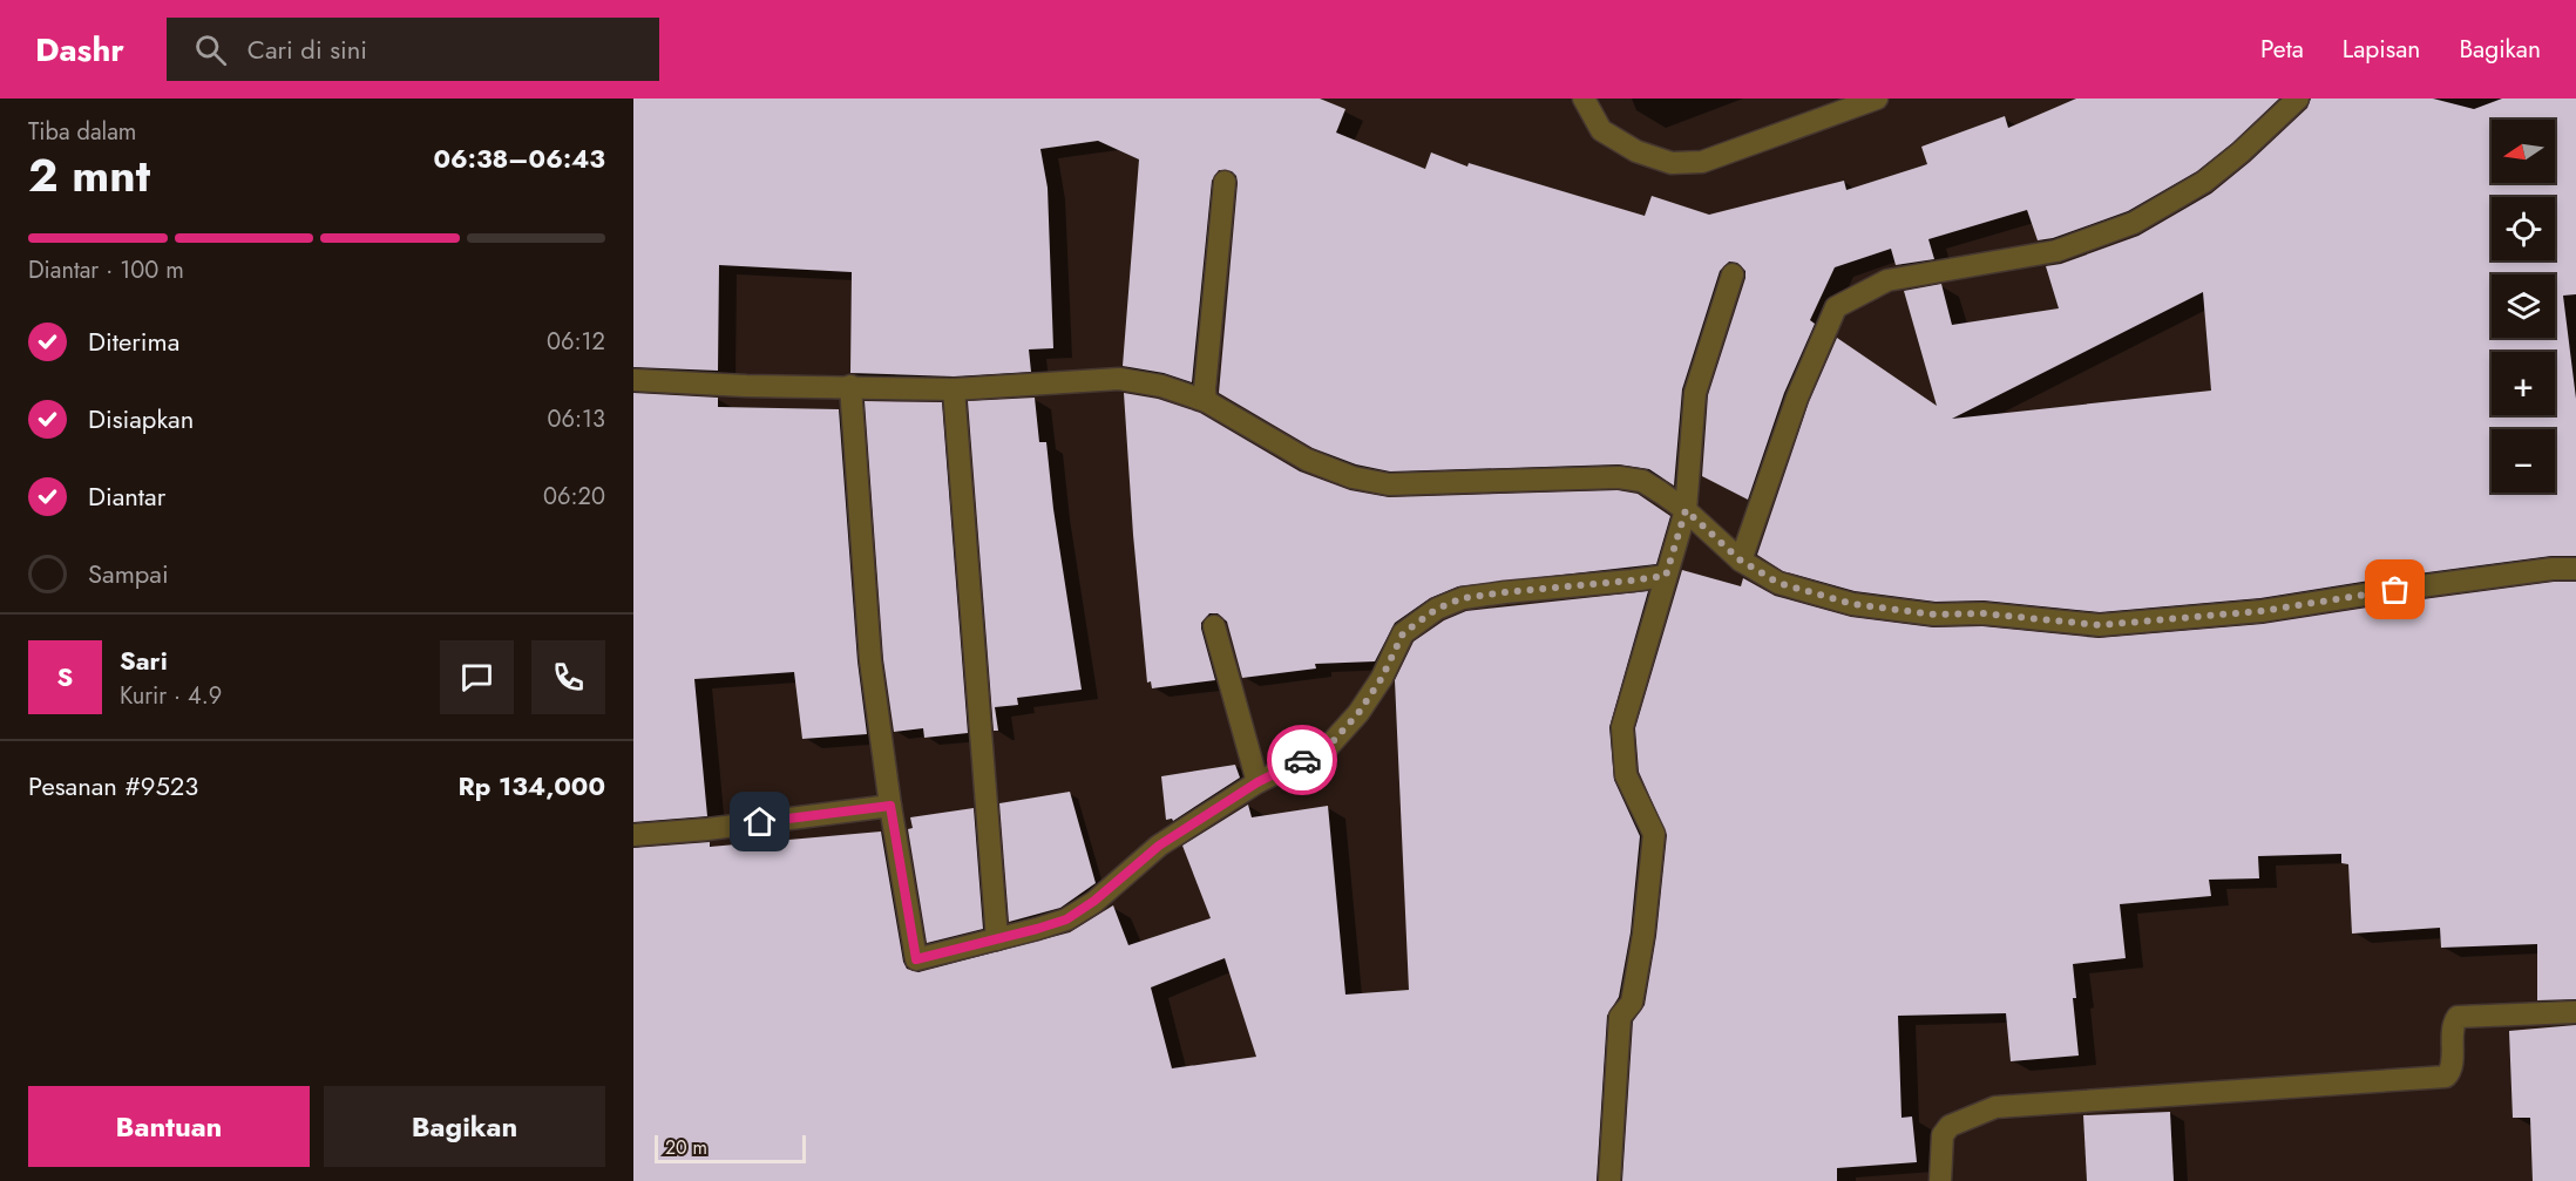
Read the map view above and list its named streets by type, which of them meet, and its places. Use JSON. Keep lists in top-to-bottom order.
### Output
{
  "scale_bar": "20 m",
  "north": "left",
  "page": {
    "header": "Dashr",
    "search": "Cari di sini",
    "nav": ["Peta", "Lapisan", "Bagikan"],
    "heading": ["2 mnt", "Tiba dalam", "06:38–06:43"],
    "panel": [
      "Sari",
      "Kurir · 4.9",
      "Pesanan #9523",
      "Rp 134,000"
    ],
    "map_buttons": ["+", "−"],
    "bar": "Diantar · 100 m",
    "list": [
      ["Diterima", "06:12"],
      ["Disiapkan", "06:13"],
      ["Diantar", "06:20"],
      "Sampai"
    ],
    "round": "S",
    "buttons": ["Bantuan", "Bagikan"],
    "scale": "20 m"
  }
}
